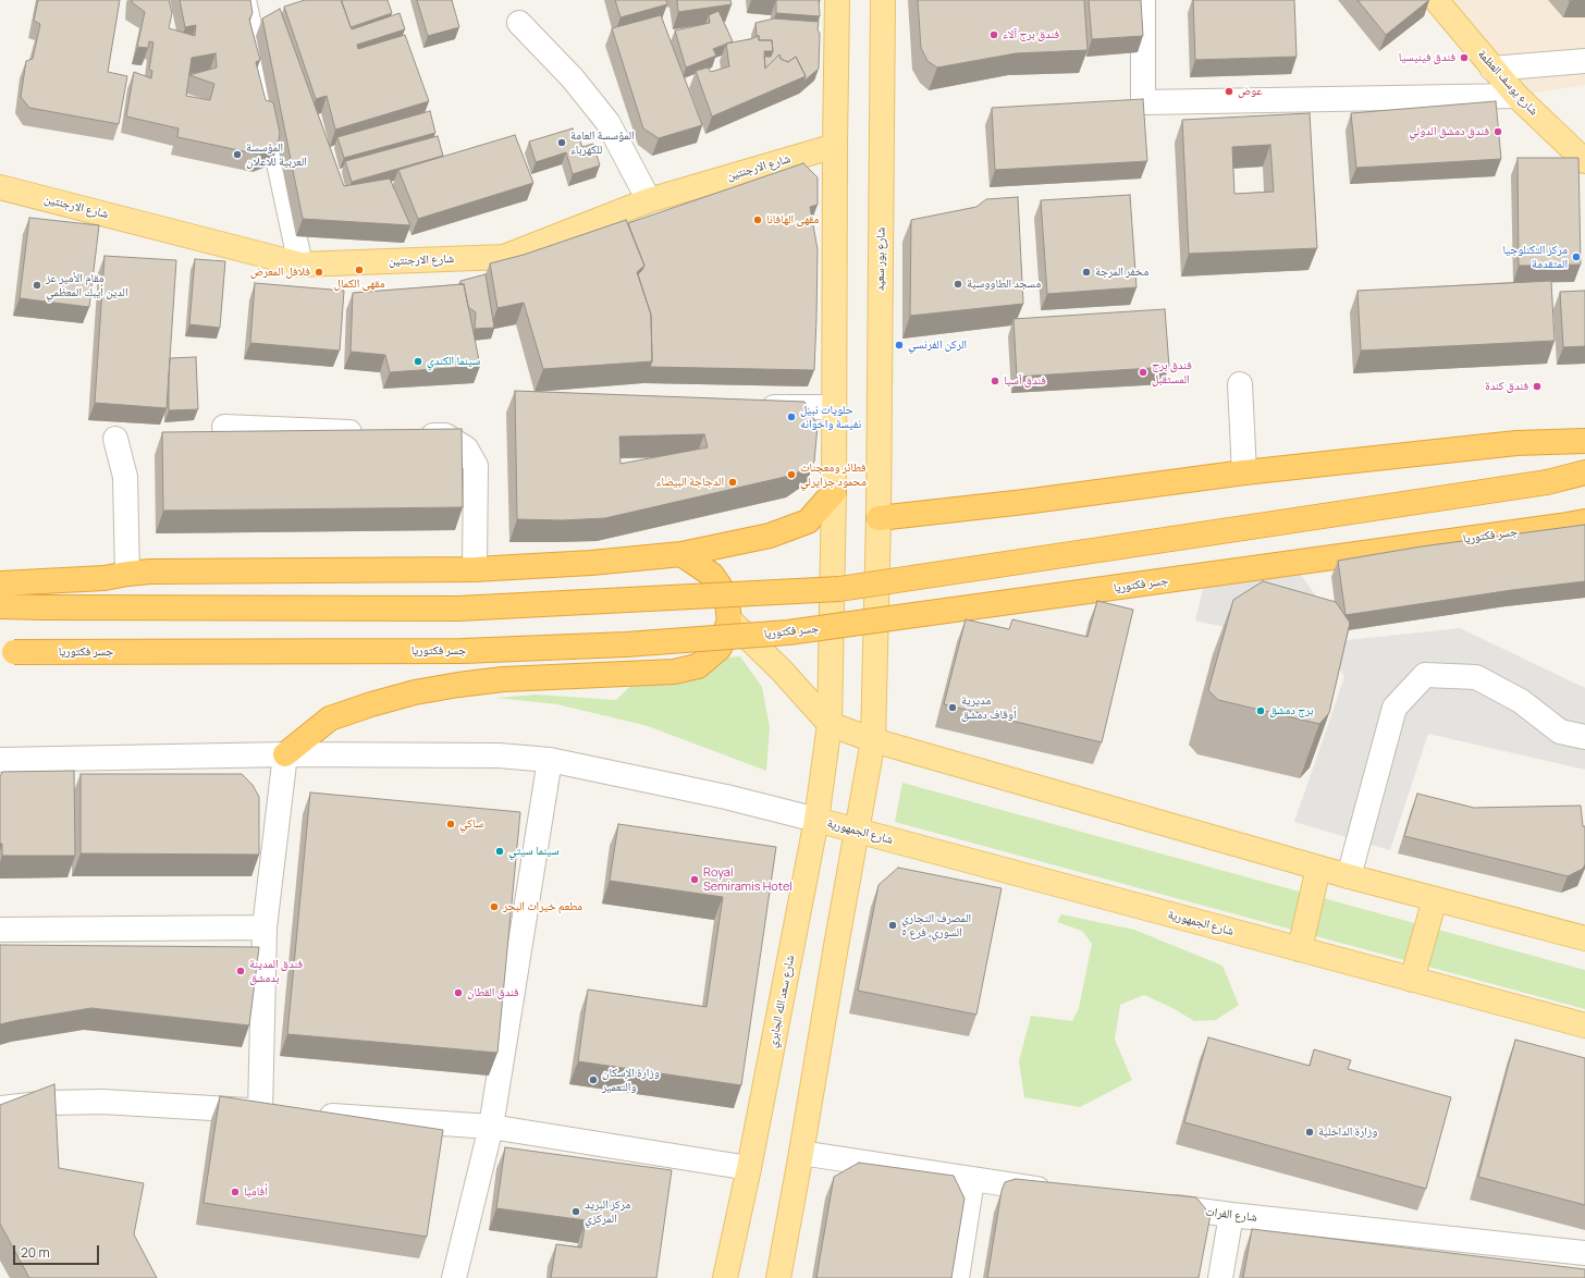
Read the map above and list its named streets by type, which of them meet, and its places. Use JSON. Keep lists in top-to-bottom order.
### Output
{
  "streets": {
    "highway": ["جسر فكتوريا"],
    "main road": [
      "شارع يوسف العظمة",
      "شارع الارجنتين",
      "شارع بور سعيد",
      "شارع الجمهورية",
      "شارع سعد الله الجابري"
    ],
    "street": ["شارع الفرات"]
  },
  "crossings": [
    ["شارع الجمهورية", "شارع سعد الله الجابري"]
  ],
  "places": [
    "فندق برج آلاء",
    "فندق فينيسيا",
    "عوض",
    "فندق دمشق الدولي",
    "المؤسسة العامة للكهرباء",
    "المؤسسة العربية للاعلان",
    "مقهى الهافانا",
    "مركز التكنلوجيا المتقدمة",
    "مقهى الكمال",
    "فلافل المعرض",
    "مخفر المرجة",
    "مسجد الطاووسية",
    "مقام الأمير عز الدين أيبك المعظمي",
    "الركن الفرنسي",
    "سينما الكندي",
    "فندق برج المستقبل",
    "فندق آسيا",
    "فندق كندة",
    "حلويات نبيل نفيسة واخوانه",
    "فطائر ومعجنات محمود جزايرلي",
    "الدجاجة البيضاء",
    "مديرية أوقاف دمشق",
    "برج دمشق",
    "ساكي",
    "سينما سيتي",
    "Royal Semiramis Hotel",
    "مطعم خيرات البحر",
    "المصرف التجاري السوري، فرع ٥",
    "فندق المدينة بدمشق",
    "فندق القطان",
    "وزارة الإسكان والتعمير",
    "وزارة الداخلية",
    "أفاميا",
    "مركز البريد المركزي"
  ],
  "scale_bar": "20 m"
}
